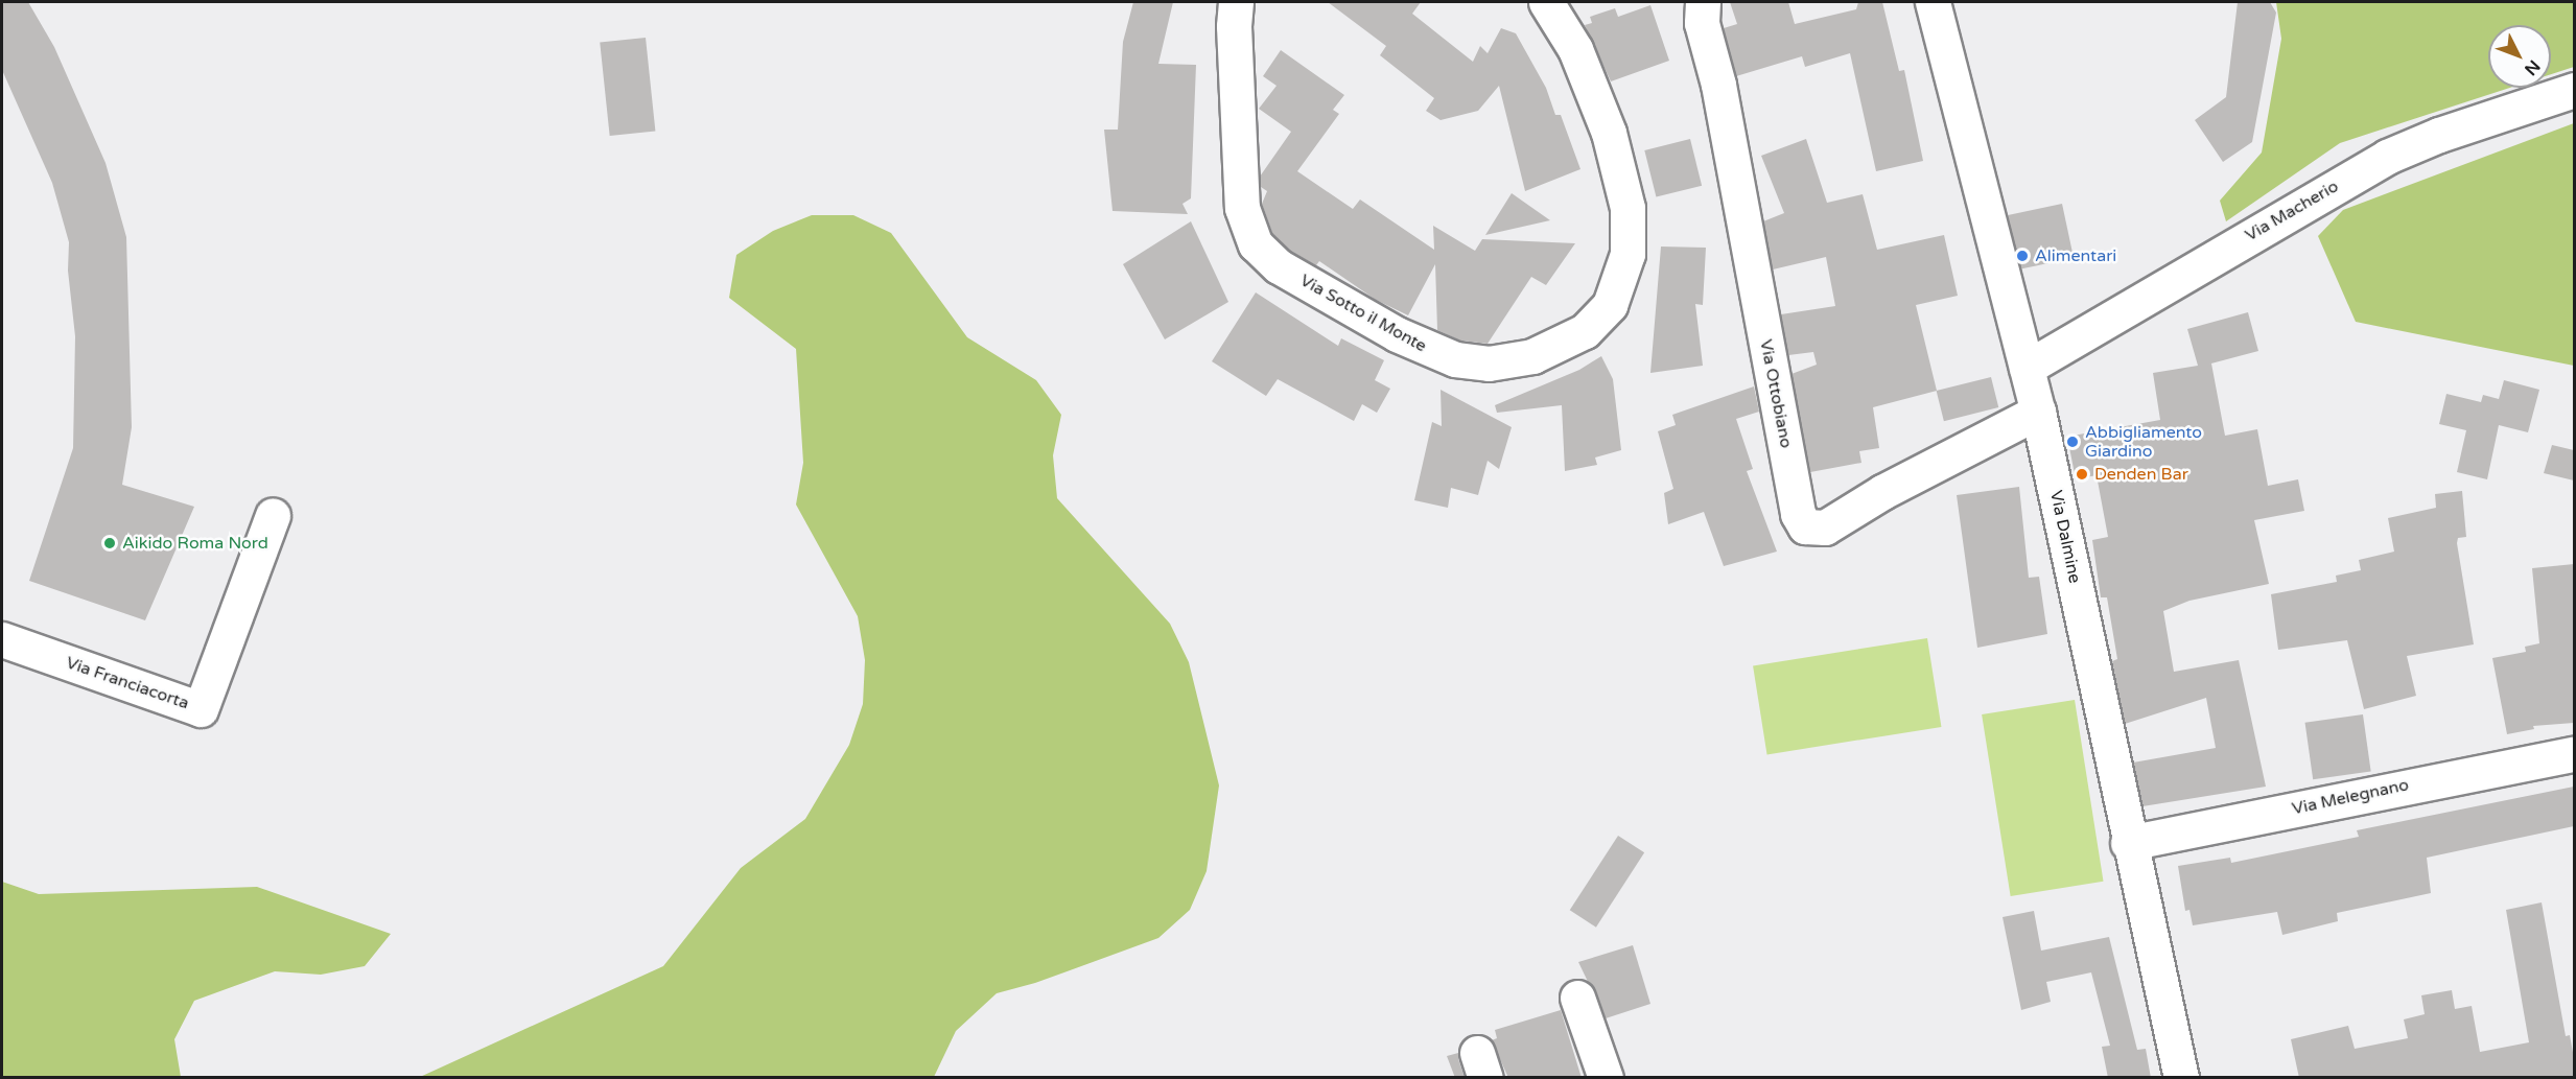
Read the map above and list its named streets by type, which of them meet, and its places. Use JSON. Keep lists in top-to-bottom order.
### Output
{
  "streets": {
    "street": [
      "Via Macherio",
      "Via Sotto il Monte",
      "Via Ottobiano",
      "Via Dalmine",
      "Via Franciacorta",
      "Via Melegnano"
    ]
  },
  "crossings": [
    ["Via Macherio", "Via Dalmine"],
    ["Via Ottobiano", "Via Dalmine"],
    ["Via Dalmine", "Via Melegnano"]
  ],
  "places": [
    "Alimentari",
    "Abbigliamento Giardino",
    "Denden Bar",
    "Aikido Roma Nord"
  ],
  "north": "bottom right"
}
